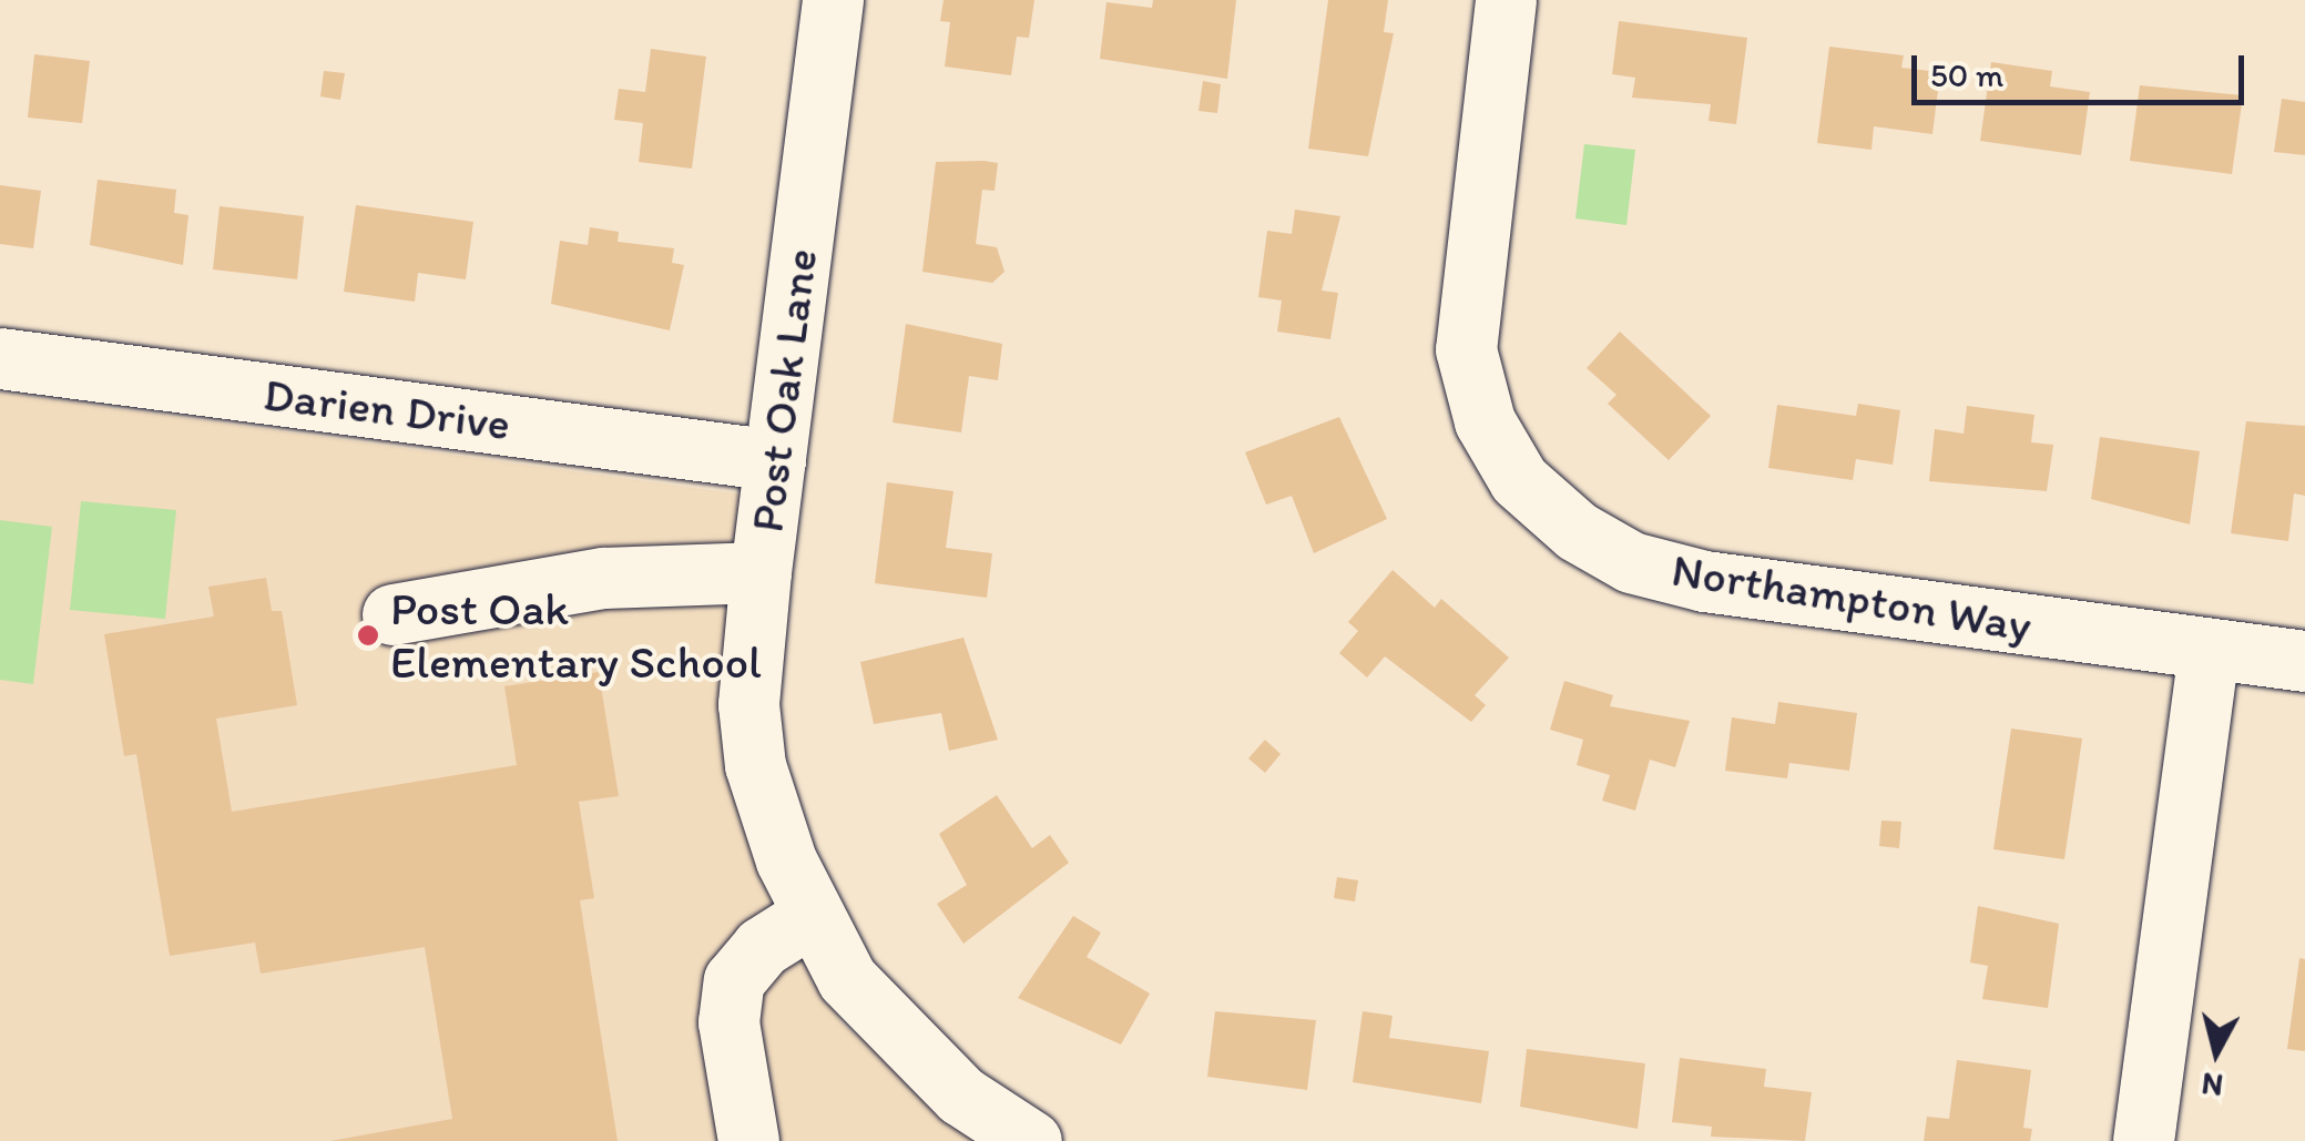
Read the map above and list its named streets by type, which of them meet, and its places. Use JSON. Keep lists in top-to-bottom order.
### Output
{
  "streets": {
    "street": ["Post Oak Lane", "Darien Drive", "Northampton Way"]
  },
  "crossings": [
    ["Post Oak Lane", "Darien Drive"]
  ],
  "places": ["Post Oak Elementary School"],
  "scale_bar": "50 m",
  "north": "bottom"
}
